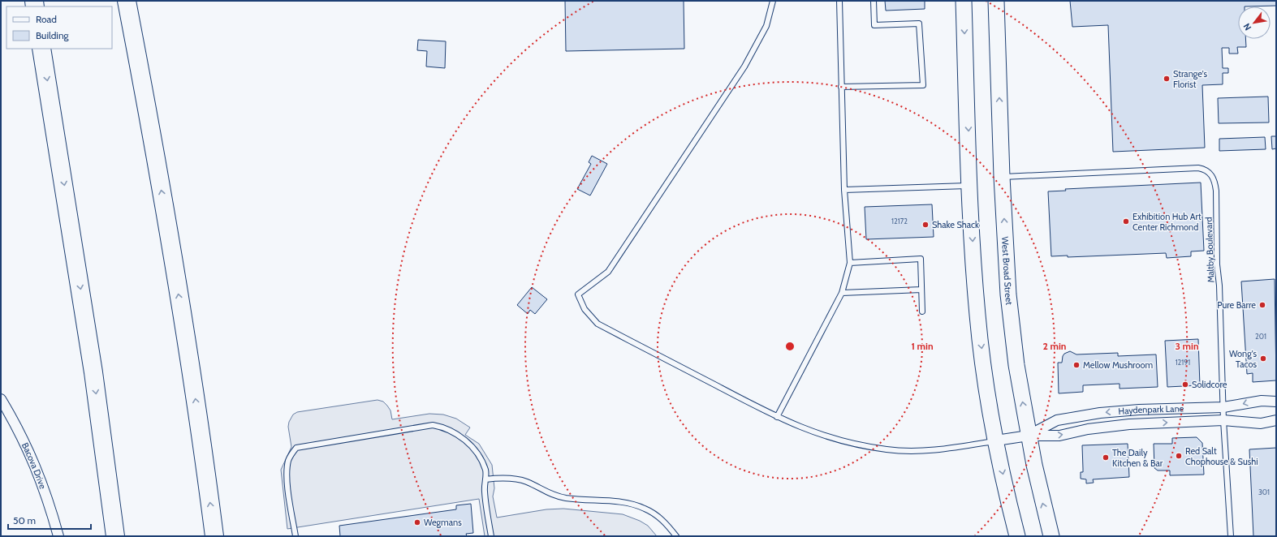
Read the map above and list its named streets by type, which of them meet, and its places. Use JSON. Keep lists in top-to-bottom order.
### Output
{
  "streets": {
    "main road": ["West Broad Street"],
    "street": ["Haydenpark Lane", "Bacova Drive"],
    "lane": ["Maltby Boulevard"]
  },
  "crossings": [
    ["Maltby Boulevard", "West Broad Street"],
    ["Maltby Boulevard", "Haydenpark Lane"],
    ["West Broad Street", "Haydenpark Lane"]
  ],
  "places": [
    "Strange's Florist",
    "Exhibition Hub Art Center Richmond",
    "Shake Shack",
    "Pure Barre",
    "Wong's Tacos",
    "Mellow Mushroom",
    "Solidcore",
    "Red Salt Chophouse & Sushi",
    "The Daily Kitchen & Bar",
    "Wegmans"
  ],
  "house_numbers": [
    "12172",
    "201",
    "12191",
    "301"
  ],
  "legend": ["Road", "Building"],
  "scale_bar": "50 m",
  "north": "bottom left",
  "rings": ["1 min", "2 min", "3 min"]
}
